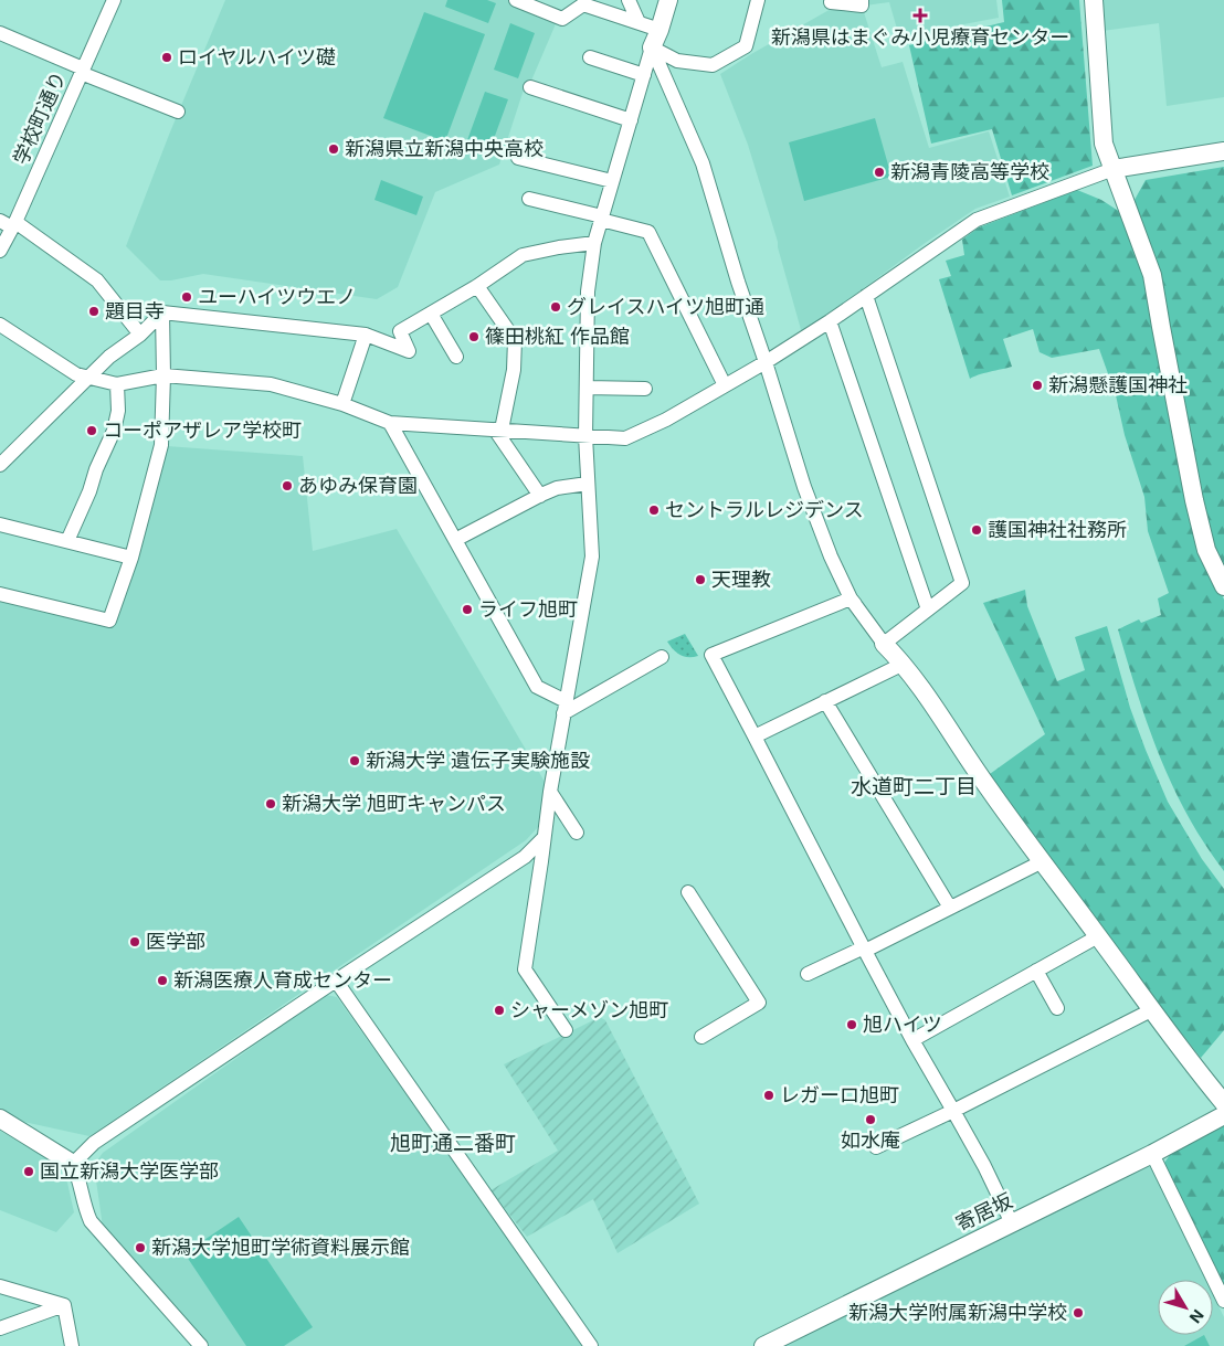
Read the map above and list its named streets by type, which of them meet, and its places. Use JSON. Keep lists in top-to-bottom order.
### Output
{
  "streets": {
    "street": ["学校町通り", "寄居坂"]
  },
  "districts": ["水道町二丁目", "旭町通二番町"],
  "places": {
    "health": ["新潟県はまぐみ小児療育センター"],
    "other": [
      "ロイヤルハイツ礎",
      "新潟県立新潟中央高校",
      "新潟青陵高等学校",
      "ユーハイツウエノ",
      "グレイスハイツ旭町通",
      "題目寺",
      "篠田桃紅 作品館",
      "新潟懸護国神社",
      "コーポアザレア学校町",
      "あゆみ保育園",
      "セントラルレジデンス",
      "護国神社社務所",
      "天理教",
      "ライフ旭町",
      "新潟大学 遺伝子実験施設",
      "新潟大学 旭町キャンパス",
      "医学部",
      "新潟医療人育成センター",
      "シャーメゾン旭町",
      "旭ハイツ",
      "レガーロ旭町",
      "如水庵",
      "国立新潟大学医学部",
      "新潟大学旭町学術資料展示館",
      "新潟大学附属新潟中学校"
    ]
  },
  "north": "bottom right"
}
